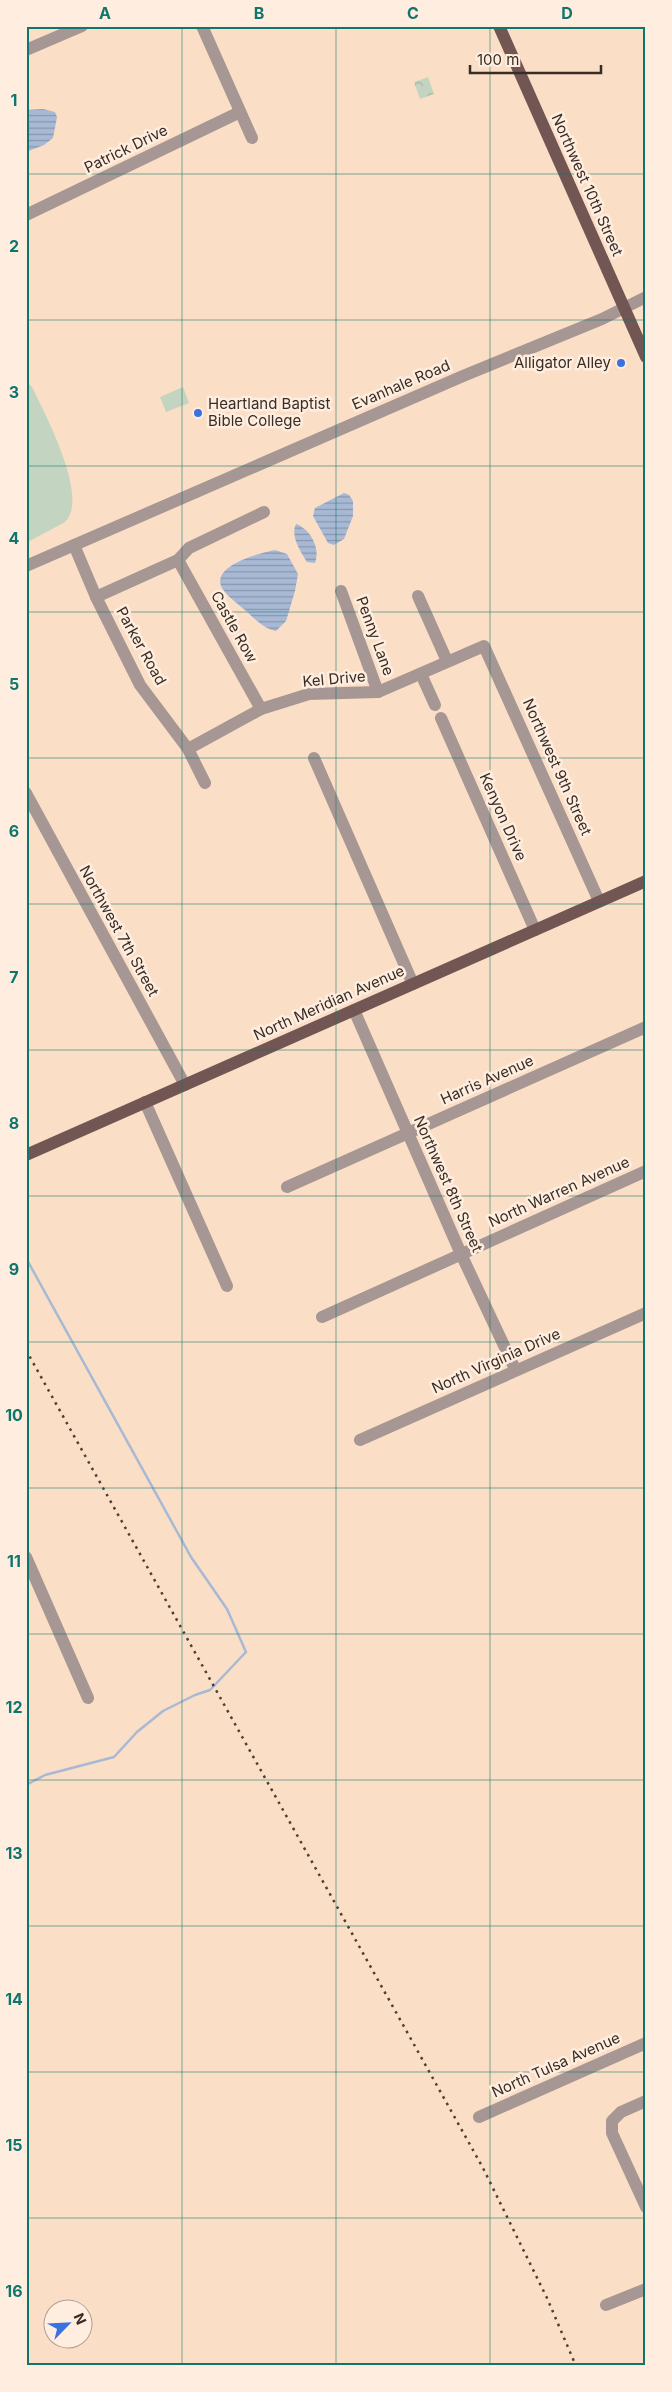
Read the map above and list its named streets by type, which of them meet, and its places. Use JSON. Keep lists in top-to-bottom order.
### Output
{
  "streets": {
    "main road": ["Northwest 10th Street", "North Meridian Avenue"],
    "street": [
      "Patrick Drive",
      "Evanhale Road",
      "Castle Row",
      "Penny Lane",
      "Parker Road",
      "Kel Drive",
      "Northwest 9th Street",
      "Kenyon Drive",
      "Northwest 7th Street",
      "Harris Avenue",
      "Northwest 8th Street",
      "North Warren Avenue",
      "North Virginia Drive",
      "North Tulsa Avenue"
    ]
  },
  "crossings": [
    ["Northwest 10th Street", "Evanhale Road"],
    ["Evanhale Road", "Parker Road"],
    ["Castle Row", "Kel Drive"],
    ["Penny Lane", "Kel Drive"],
    ["Parker Road", "Kel Drive"],
    ["Kel Drive", "Northwest 9th Street"],
    ["Northwest 9th Street", "North Meridian Avenue"],
    ["Kenyon Drive", "North Meridian Avenue"],
    ["Northwest 7th Street", "North Meridian Avenue"],
    ["North Meridian Avenue", "Northwest 8th Street"],
    ["Harris Avenue", "Northwest 8th Street"],
    ["Northwest 8th Street", "North Warren Avenue"],
    ["Northwest 8th Street", "North Virginia Drive"]
  ],
  "places": ["Alligator Alley", "Heartland Baptist Bible College"],
  "scale_bar": "100 m",
  "north": "top right",
  "grid": {
    "columns": [
      "A",
      "B",
      "C",
      "D"
    ],
    "rows": [
      "1",
      "2",
      "3",
      "4",
      "5",
      "6",
      "7",
      "8",
      "9",
      "10",
      "11",
      "12",
      "13",
      "14",
      "15",
      "16"
    ]
  }
}
